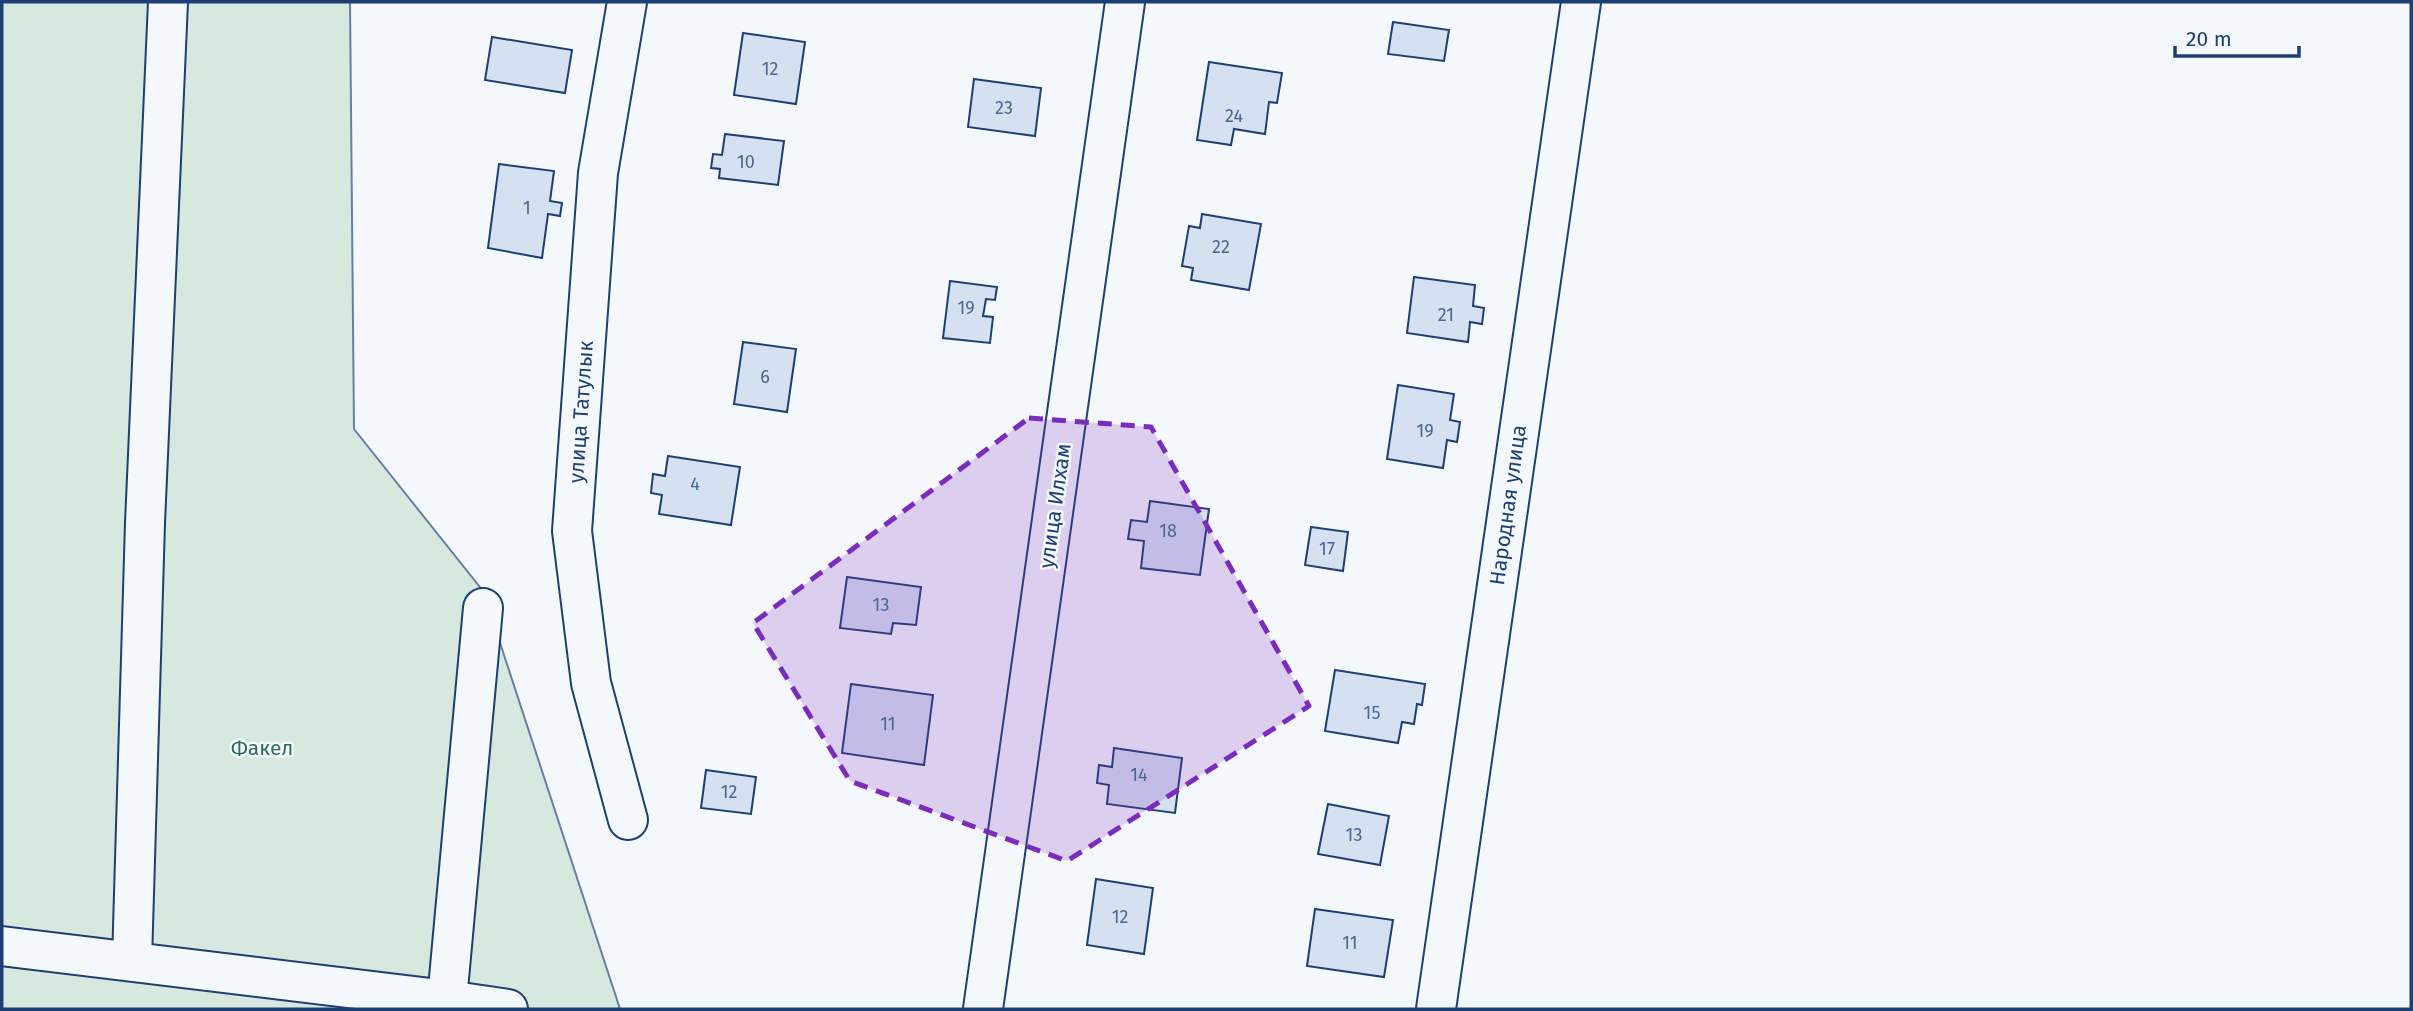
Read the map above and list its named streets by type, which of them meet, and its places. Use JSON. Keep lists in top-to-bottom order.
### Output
{
  "streets": {
    "street": ["улица Татулык", "Народная улица", "улица Илхам"]
  },
  "parks": ["Факел"],
  "house_numbers": [
    "12",
    "23",
    "24",
    "10",
    "1",
    "22",
    "19",
    "21",
    "6",
    "19",
    "4",
    "18",
    "17",
    "13",
    "15",
    "11",
    "14",
    "12",
    "13",
    "12",
    "11"
  ],
  "scale_bar": "20 m"
}
